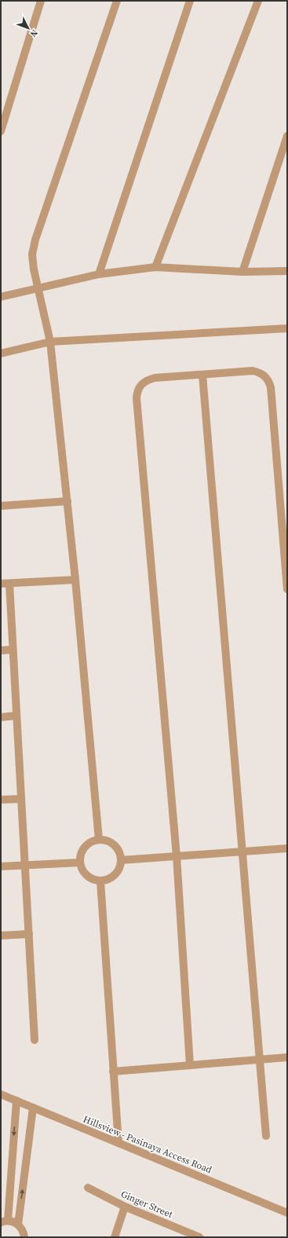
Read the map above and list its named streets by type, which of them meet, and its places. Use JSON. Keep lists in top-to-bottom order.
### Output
{
  "streets": {
    "street": ["Hillsview - Pasinaya Access Road", "Ginger Street"]
  },
  "north": "bottom right"
}
